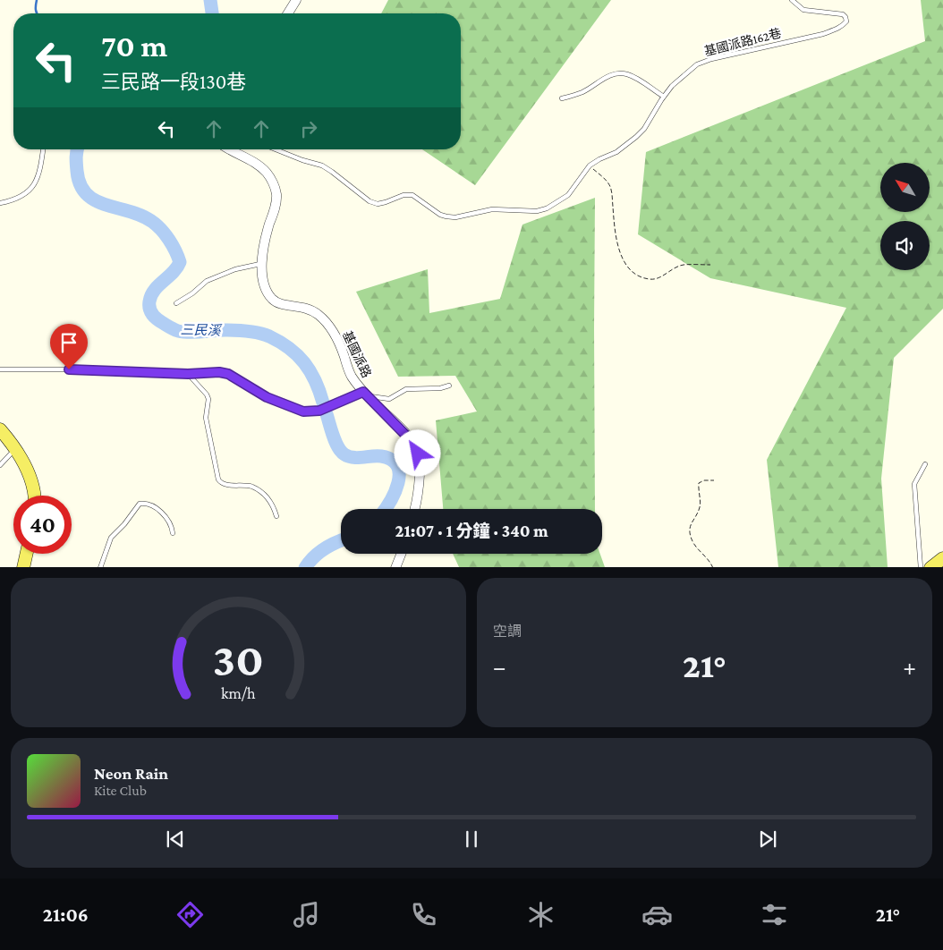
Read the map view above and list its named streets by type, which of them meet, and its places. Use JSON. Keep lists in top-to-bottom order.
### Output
{
  "streets": {
    "street": ["基國派路"],
    "lane": ["基國派路162巷"]
  },
  "water": ["三民溪"],
  "north": "top left",
  "page": {
    "turn": ["70 m", "三民路一段130巷"],
    "limit": "40",
    "trip": "21:07 · 1 分鐘 · 340 m",
    "tile": "空調",
    "heat": ["−", "21°", "+"],
    "song": ["Neon Rain", "Kite Club"],
    "tabs": ["21:06", "21°"],
    "gauge": ["30", "km/h"]
  }
}
